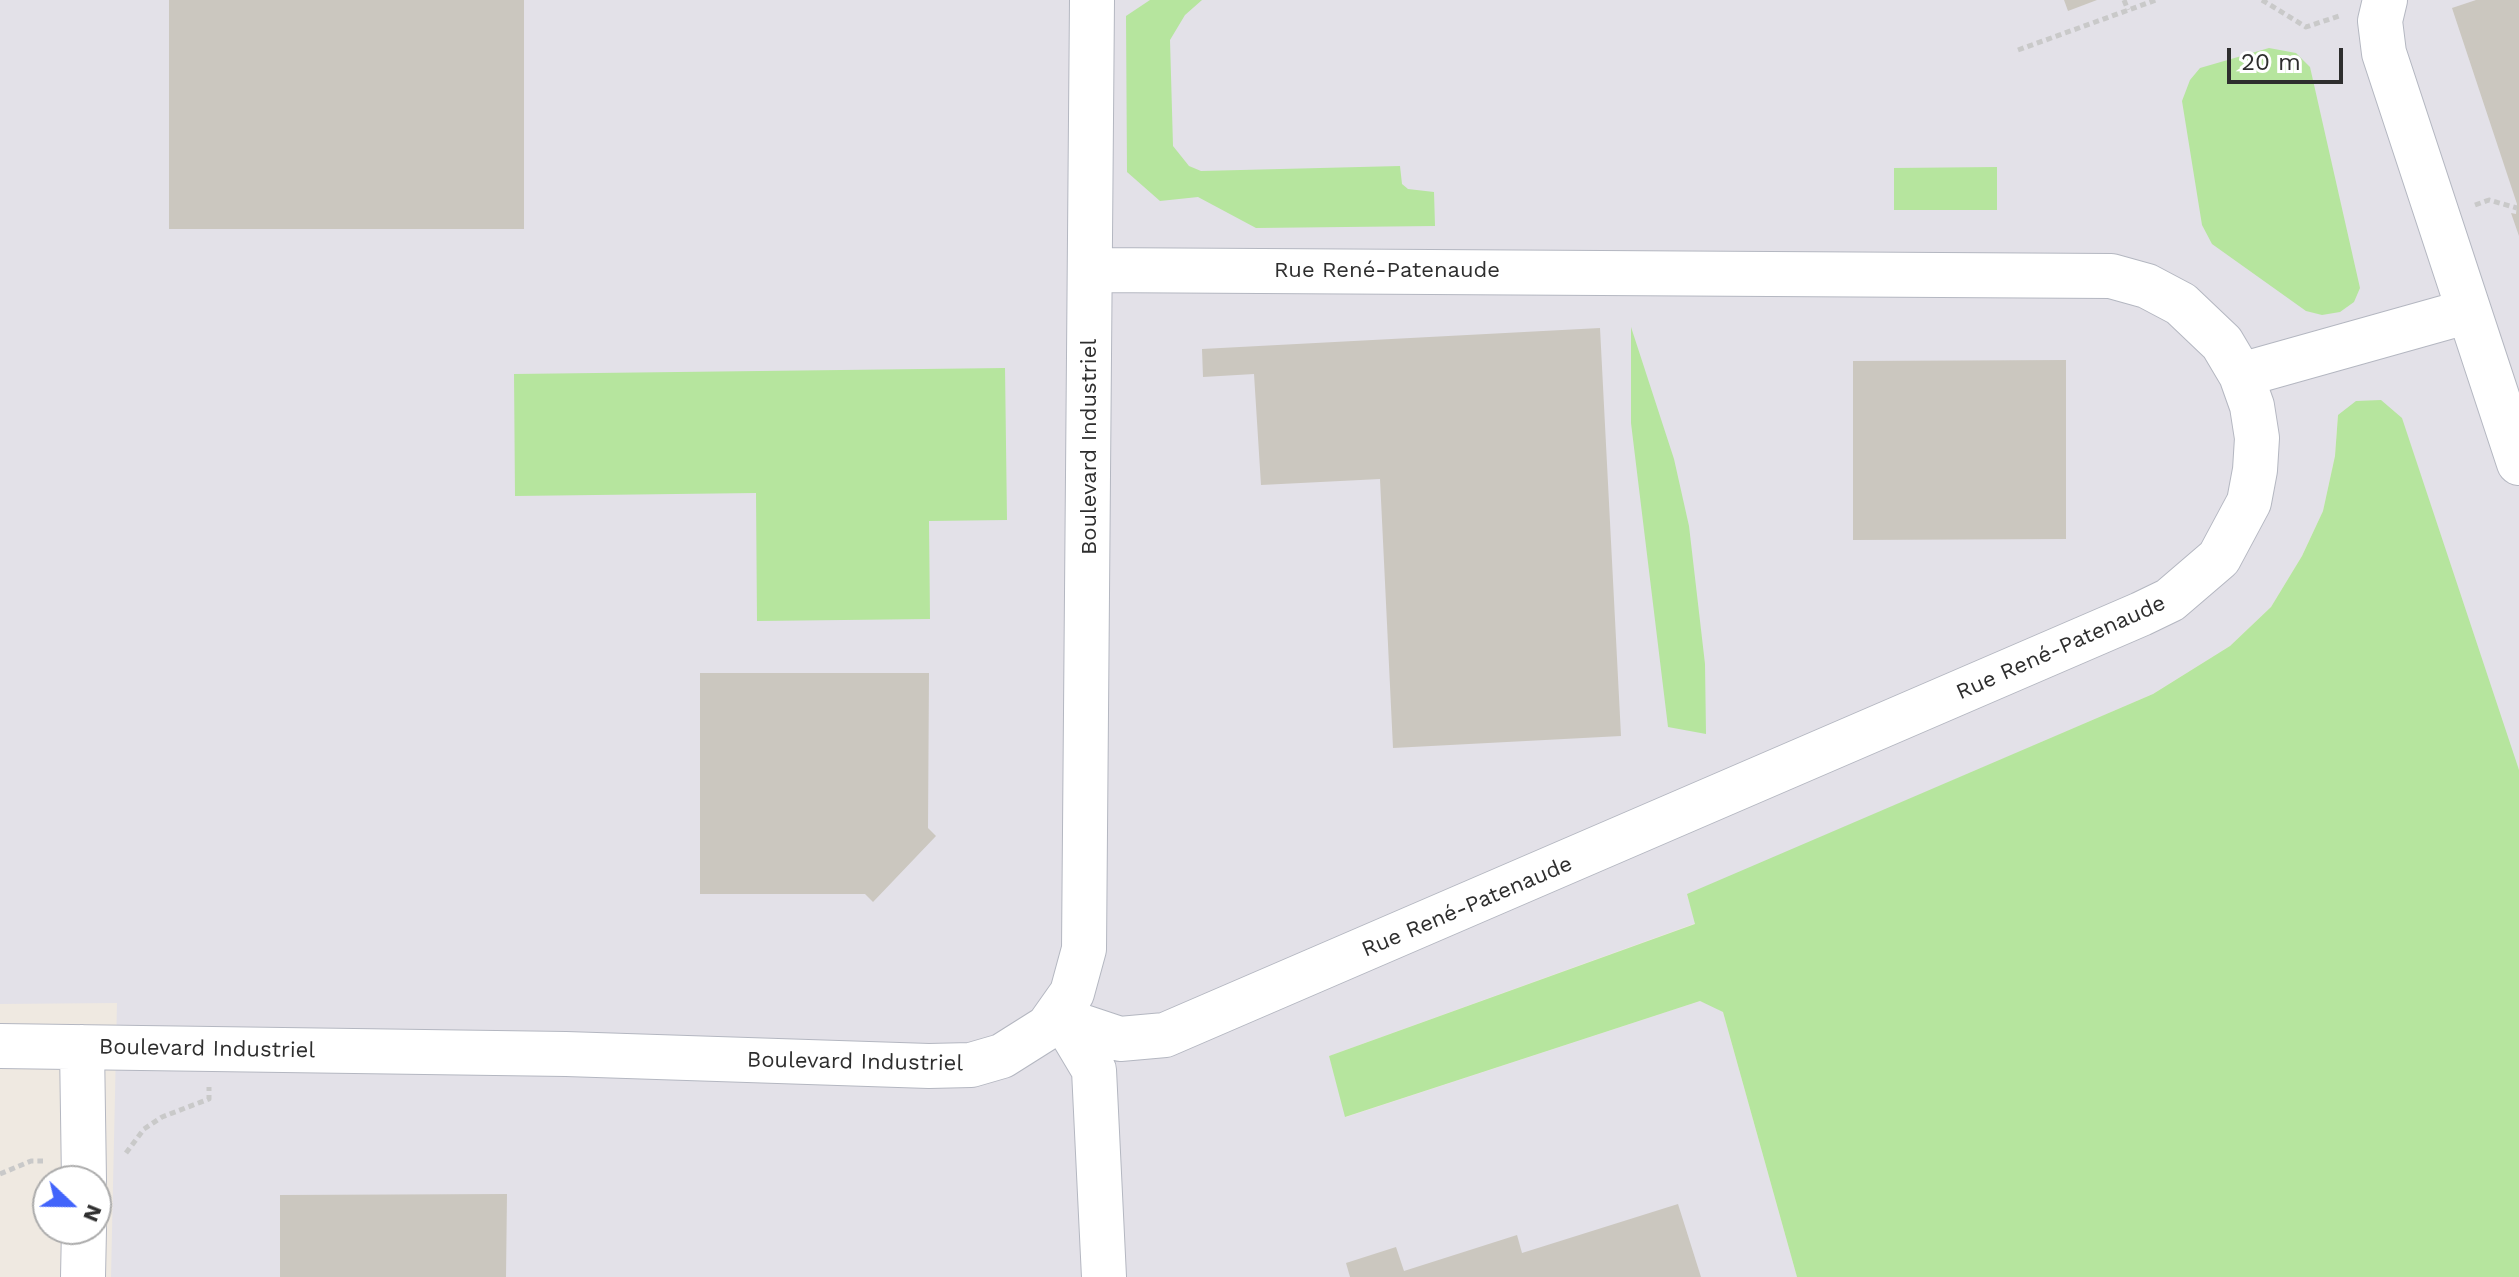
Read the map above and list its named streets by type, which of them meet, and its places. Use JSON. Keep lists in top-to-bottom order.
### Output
{
  "streets": {
    "street": ["Rue René-Patenaude", "Boulevard Industriel"]
  },
  "crossings": [
    ["Rue René-Patenaude", "Boulevard Industriel"]
  ],
  "scale_bar": "20 m",
  "north": "right"
}
